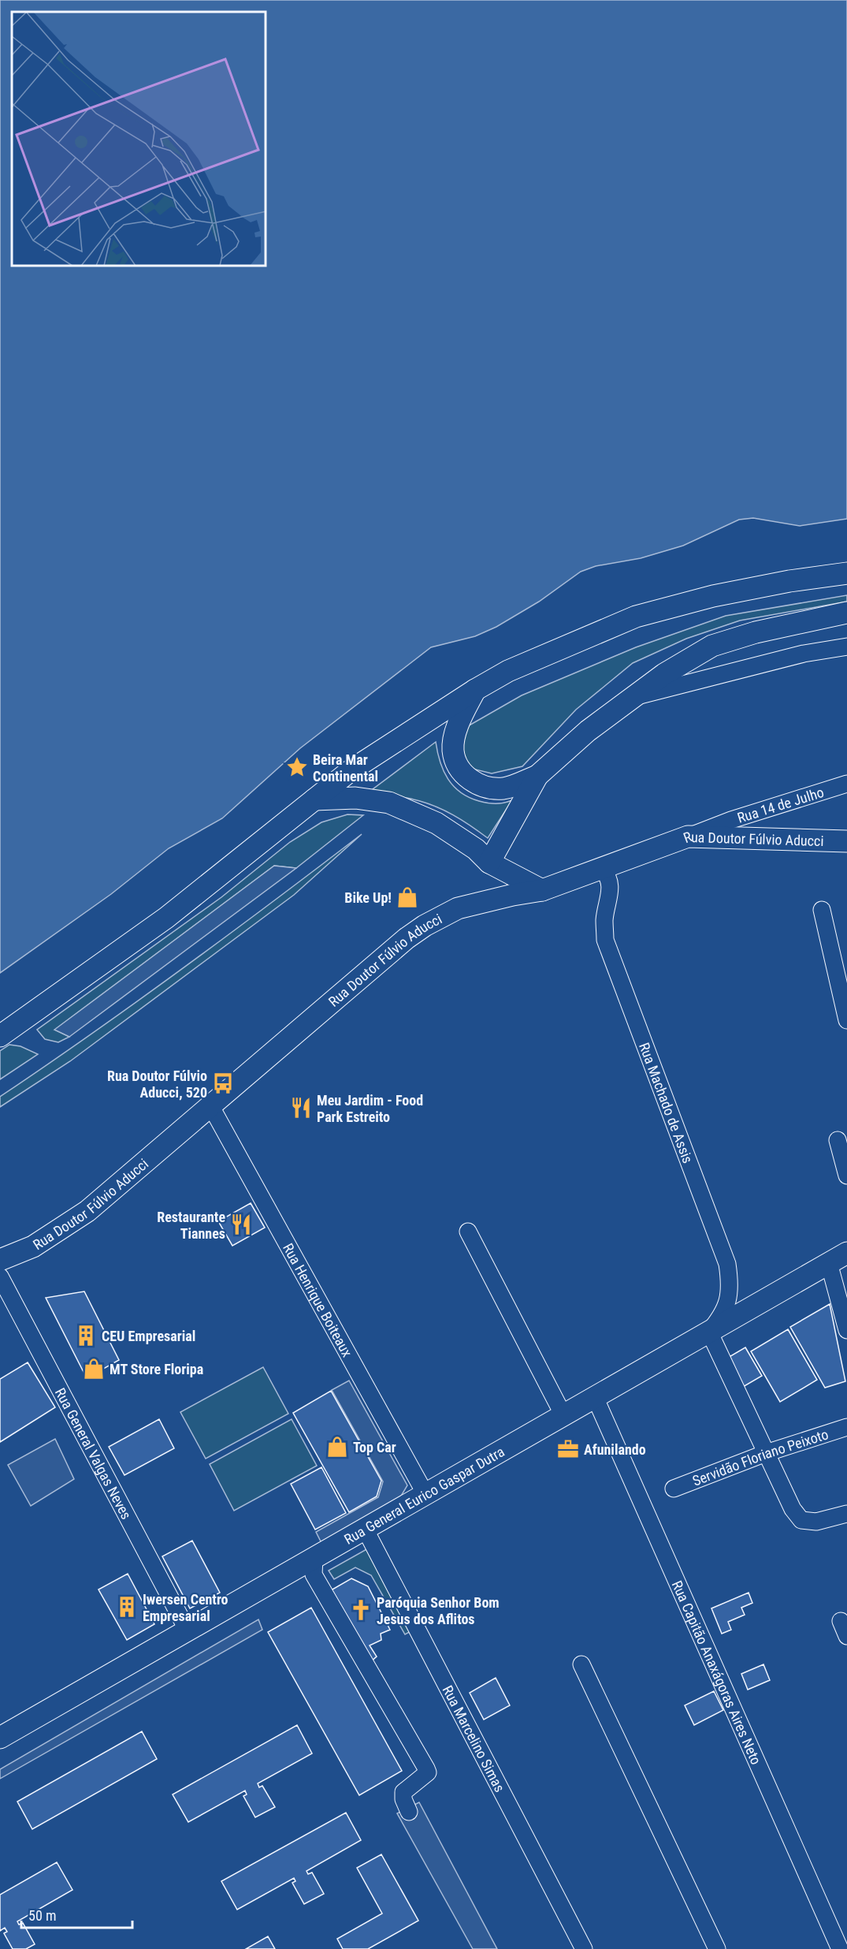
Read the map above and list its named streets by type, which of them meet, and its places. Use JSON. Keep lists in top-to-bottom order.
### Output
{
  "streets": {
    "main road": ["Rua Doutor Fúlvio Aducci", "Rua General Eurico Gaspar Dutra"],
    "street": [
      "Rua 14 de Julho",
      "Rua Machado de Assis",
      "Rua Henrique Boiteaux",
      "Rua General Valgas Neves",
      "Servidão Floriano Peixoto",
      "Rua Capitão Anaxágoras Aires Neto",
      "Rua Marcelino Simas"
    ]
  },
  "crossings": [
    ["Rua 14 de Julho", "Rua Doutor Fúlvio Aducci"],
    ["Rua Doutor Fúlvio Aducci", "Rua Machado de Assis"],
    ["Rua Doutor Fúlvio Aducci", "Rua Henrique Boiteaux"],
    ["Rua Machado de Assis", "Rua General Eurico Gaspar Dutra"],
    ["Rua Henrique Boiteaux", "Rua General Eurico Gaspar Dutra"],
    ["Rua General Valgas Neves", "Rua General Eurico Gaspar Dutra"],
    ["Rua General Eurico Gaspar Dutra", "Rua Capitão Anaxágoras Aires Neto"],
    ["Rua General Eurico Gaspar Dutra", "Rua Marcelino Simas"]
  ],
  "places": {
    "place": ["Beira Mar Continental"],
    "shop": ["Bike Up!", "MT Store Floripa", "Top Car"],
    "bus stop": ["Rua Doutor Fúlvio Aducci, 520"],
    "restaurant": ["Meu Jardim - Food Park Estreito", "Restaurante Tiannes"],
    "building": ["CEU Empresarial", "Iwersen Centro Empresarial"],
    "office": ["Afunilando"],
    "church": ["Paróquia Senhor Bom Jesus dos Aflitos"]
  },
  "scale_bar": "50 m"
}
